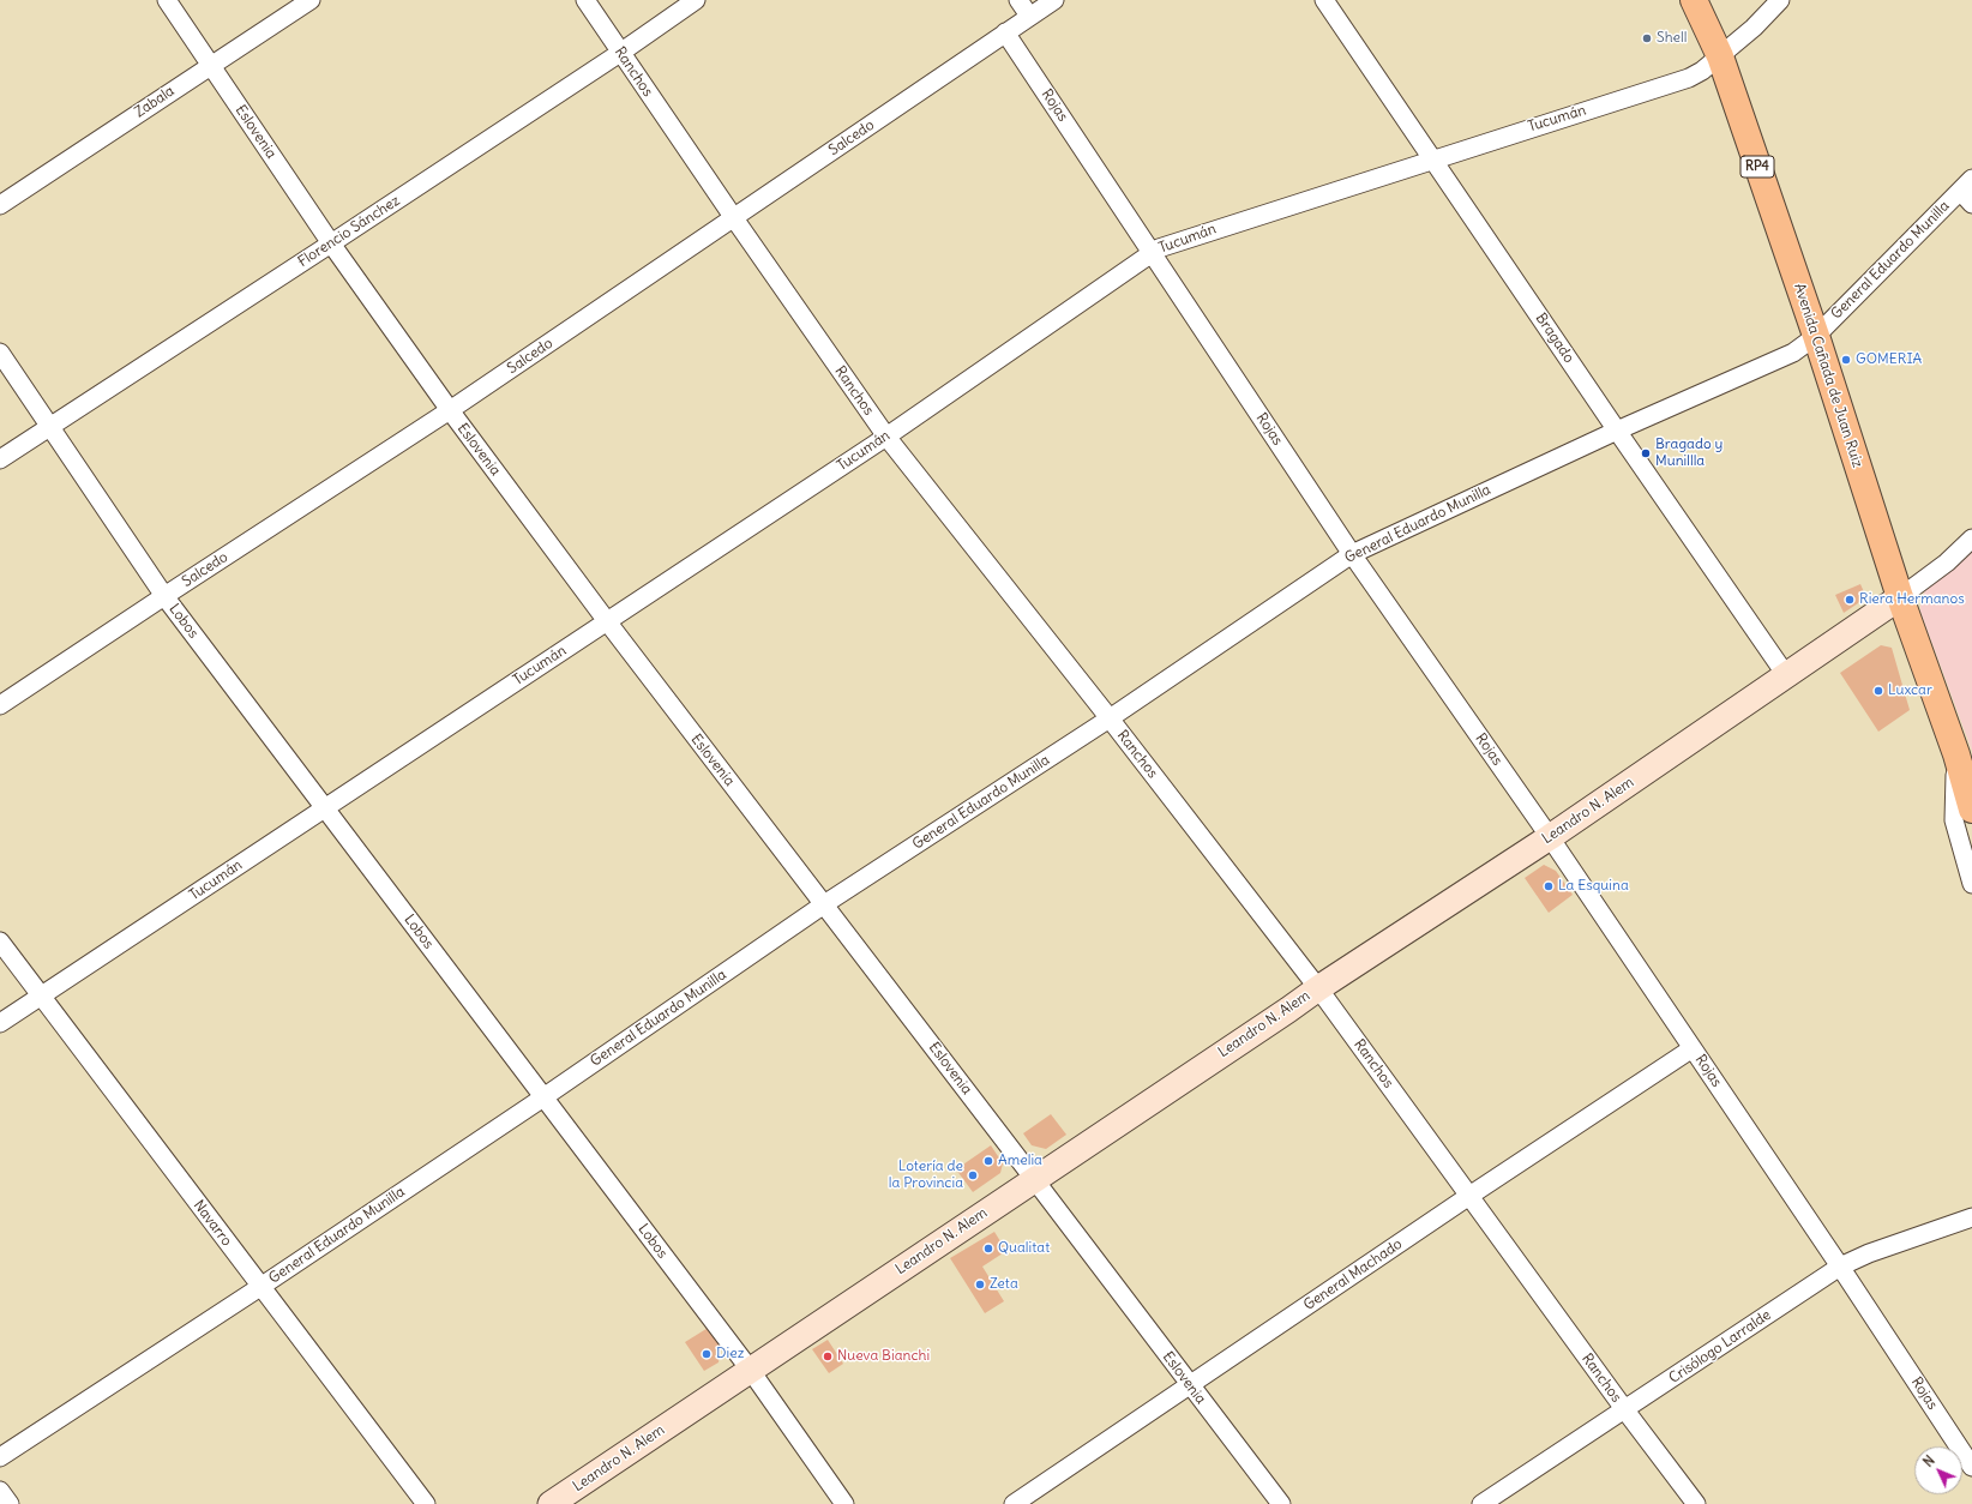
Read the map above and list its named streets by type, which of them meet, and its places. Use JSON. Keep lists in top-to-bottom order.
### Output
{
  "streets": {
    "main road": ["RP4", "Avenida Cañada de Juan Ruiz"],
    "street": [
      "Ranchos",
      "Zabala",
      "Rojas",
      "Tucumán",
      "Eslovenia",
      "Salcedo",
      "Florencio Sánchez",
      "General Eduardo Munilla",
      "Bragado",
      "Lobos",
      "Leandro N. Alem",
      "Navarro",
      "General Machado",
      "Crisólogo Larralde"
    ]
  },
  "crossings": [
    ["Ranchos", "Tucumán"],
    ["Ranchos", "Salcedo"],
    ["Ranchos", "Florencio Sánchez"],
    ["Ranchos", "General Eduardo Munilla"],
    ["Ranchos", "Leandro N. Alem"],
    ["Ranchos", "General Machado"],
    ["Ranchos", "Crisólogo Larralde"],
    ["Zabala", "Eslovenia"],
    ["Rojas", "Tucumán"],
    ["Rojas", "Salcedo"],
    ["Rojas", "General Eduardo Munilla"],
    ["Rojas", "Leandro N. Alem"],
    ["Rojas", "General Machado"],
    ["Rojas", "Crisólogo Larralde"],
    ["Tucumán", "Eslovenia"],
    ["Tucumán", "Bragado"],
    ["Tucumán", "Avenida Cañada de Juan Ruiz"],
    ["Tucumán", "Lobos"],
    ["Tucumán", "Navarro"],
    ["Eslovenia", "Salcedo"],
    ["Eslovenia", "Florencio Sánchez"],
    ["Eslovenia", "General Eduardo Munilla"],
    ["Eslovenia", "Leandro N. Alem"],
    ["Eslovenia", "General Machado"],
    ["Salcedo", "Lobos"],
    ["Florencio Sánchez", "Lobos"],
    ["General Eduardo Munilla", "Bragado"],
    ["General Eduardo Munilla", "Avenida Cañada de Juan Ruiz"],
    ["General Eduardo Munilla", "Lobos"],
    ["General Eduardo Munilla", "Navarro"],
    ["Bragado", "Leandro N. Alem"],
    ["Avenida Cañada de Juan Ruiz", "Leandro N. Alem"],
    ["Lobos", "Leandro N. Alem"]
  ],
  "places": [
    "Shell",
    "GOMERIA",
    "Bragado y Munillla",
    "Riera Hermanos",
    "Luxcar",
    "La Esquina",
    "Amelia",
    "Lotería de la Provincia",
    "Qualitat",
    "Zeta",
    "Diez",
    "Nueva Bianchi"
  ],
  "north": "top left"
}
